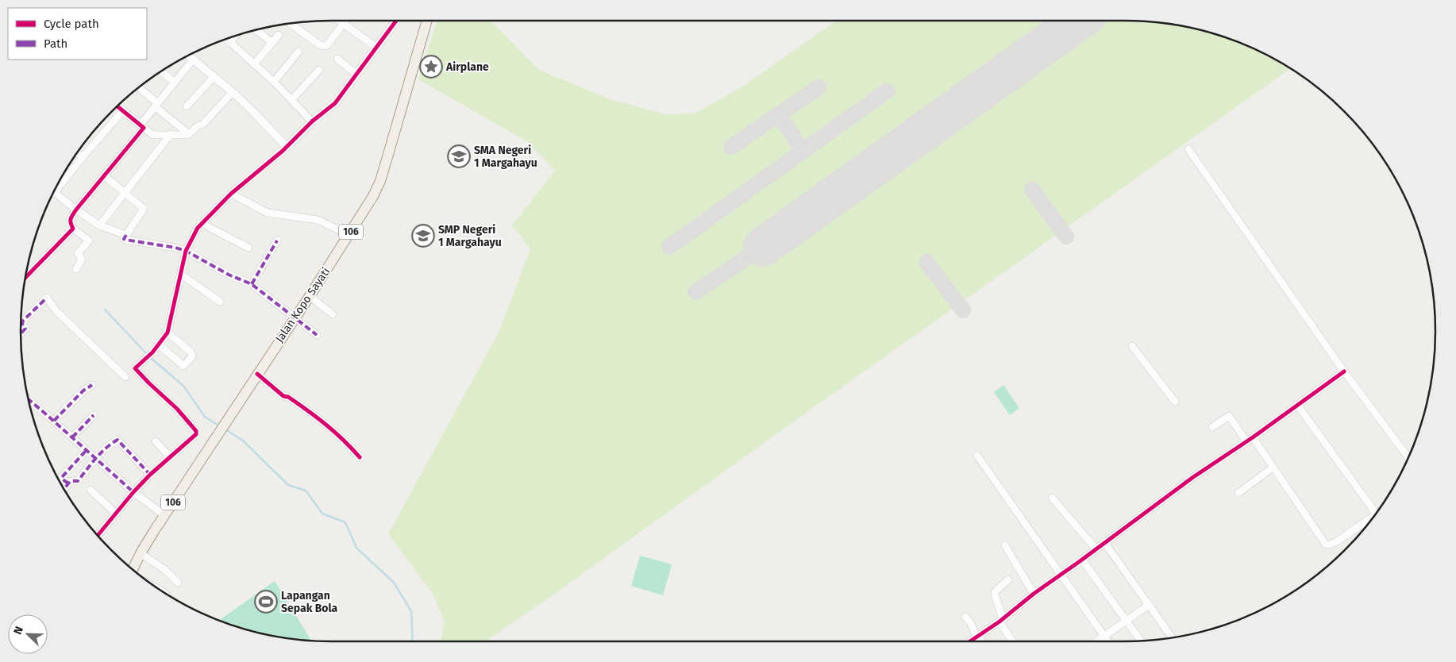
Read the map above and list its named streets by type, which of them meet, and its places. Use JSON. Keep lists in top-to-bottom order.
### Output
{
  "streets": {
    "main road": ["106", "Jalan Kopo Sayati"]
  },
  "places": {
    "place": ["Airplane"],
    "school or university": ["SMA Negeri 1 Margahayu", "SMP Negeri 1 Margahayu"],
    "sports": ["Lapangan Sepak Bola"]
  },
  "legend": ["Cycle path", "Path"],
  "north": "top left"
}
